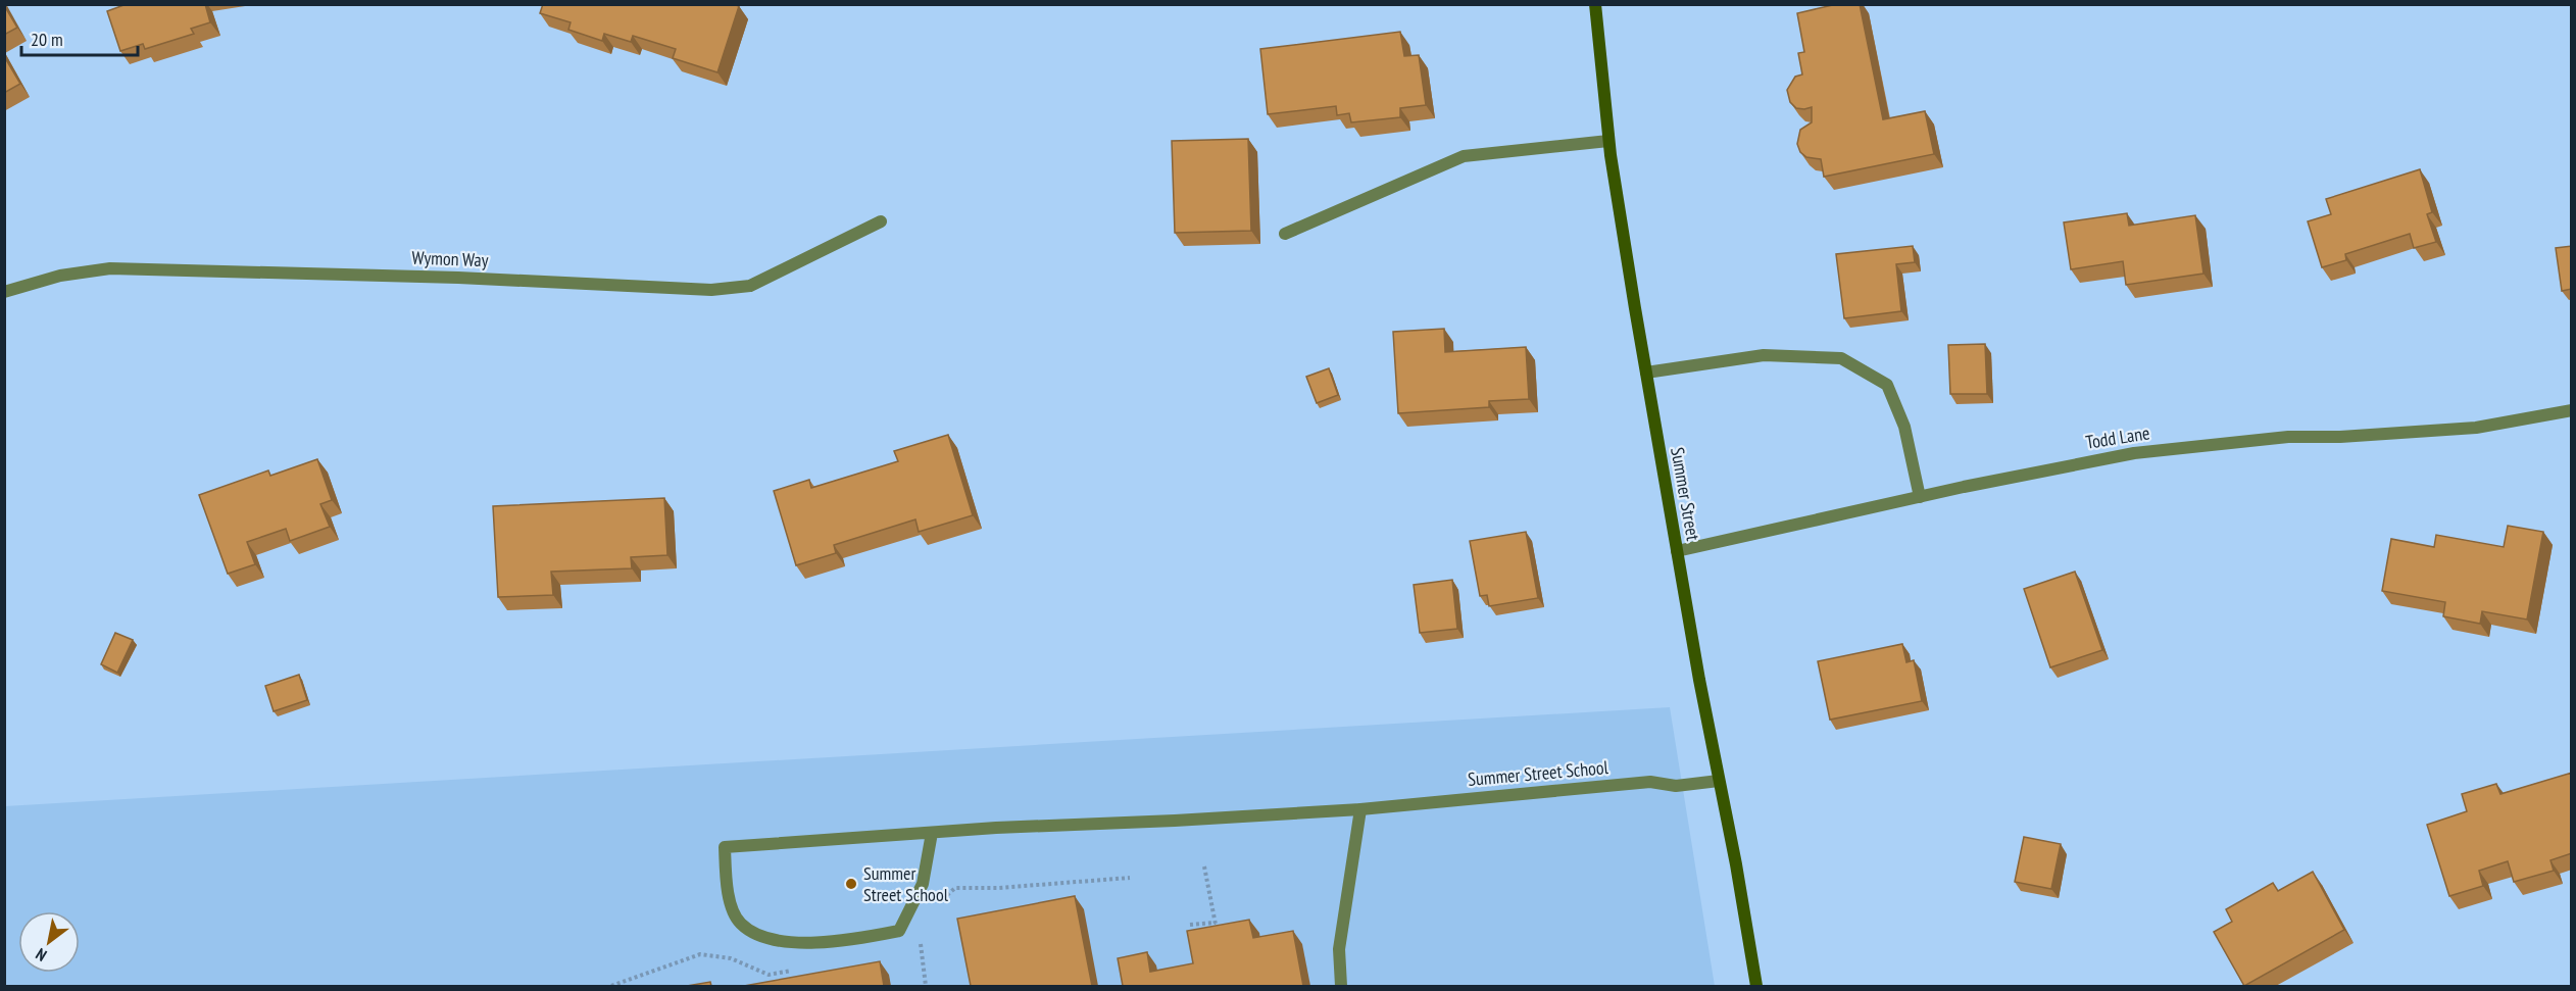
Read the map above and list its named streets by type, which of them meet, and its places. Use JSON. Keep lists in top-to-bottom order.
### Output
{
  "streets": {
    "main road": ["Summer Street"],
    "street": ["Wymon Way", "Todd Lane", "Summer Street School"]
  },
  "crossings": [
    ["Todd Lane", "Summer Street"],
    ["Summer Street", "Summer Street School"]
  ],
  "places": ["Summer Street School"],
  "scale_bar": "20 m",
  "north": "bottom left"
}
